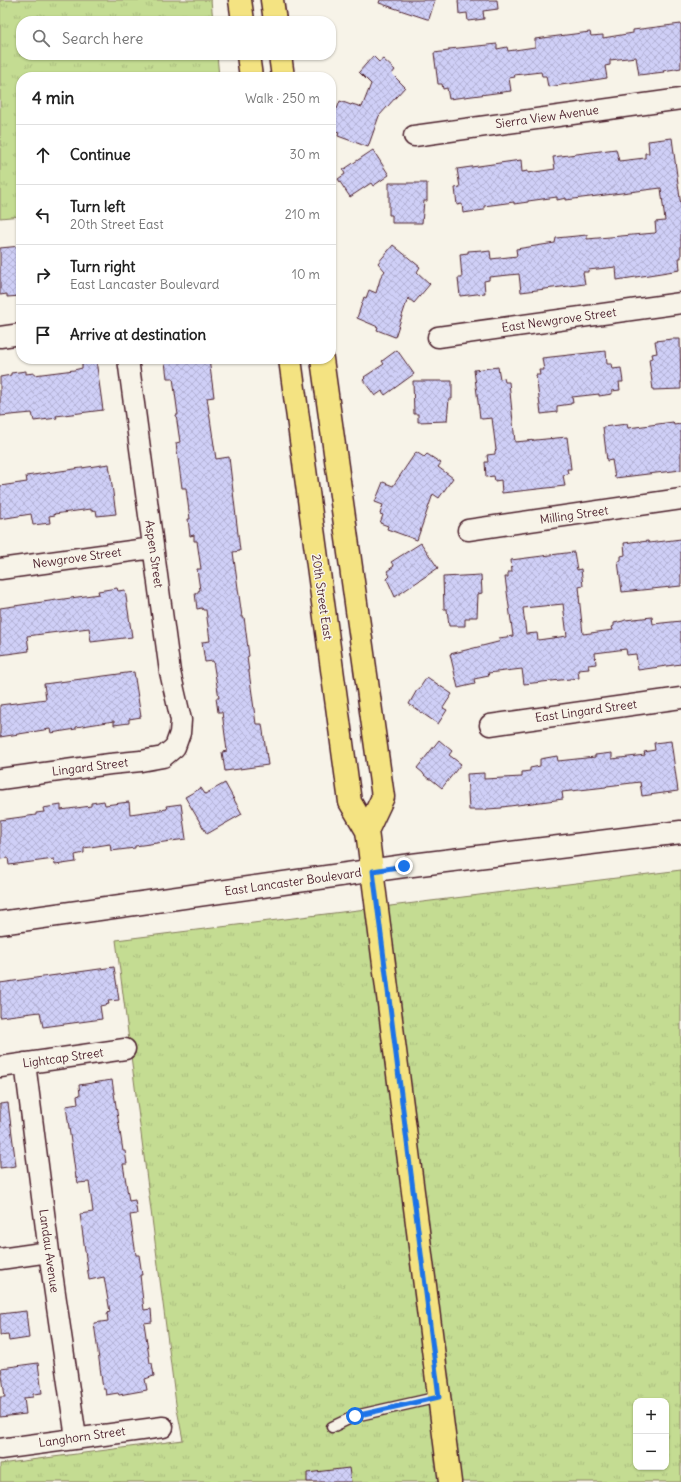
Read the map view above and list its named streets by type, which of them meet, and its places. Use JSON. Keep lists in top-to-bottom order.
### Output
{
  "streets": {
    "main road": ["20th Street East", "East Lancaster Boulevard"],
    "street": [
      "Sierra View Avenue",
      "East Newgrove Street",
      "Milling Street",
      "Aspen Street",
      "Newgrove Street",
      "East Lingard Street",
      "Lingard Street",
      "Lightcap Street",
      "Landau Avenue",
      "Langhorn Street"
    ]
  },
  "crossings": [
    ["Aspen Street", "Newgrove Street"],
    ["Aspen Street", "Lingard Street"],
    ["20th Street East", "East Lancaster Boulevard"],
    ["Lightcap Street", "Landau Avenue"],
    ["Landau Avenue", "Langhorn Street"]
  ],
  "page": {
    "search": "Search here",
    "heading": ["4 min", "Walk · 250 m"],
    "list": [
      ["Continue", "30 m"],
      ["Turn left", "20th Street East", "210 m"],
      ["Turn right", "East Lancaster Boulevard", "10 m"],
      "Arrive at destination"
    ],
    "map_buttons": ["+", "−"]
  }
}
